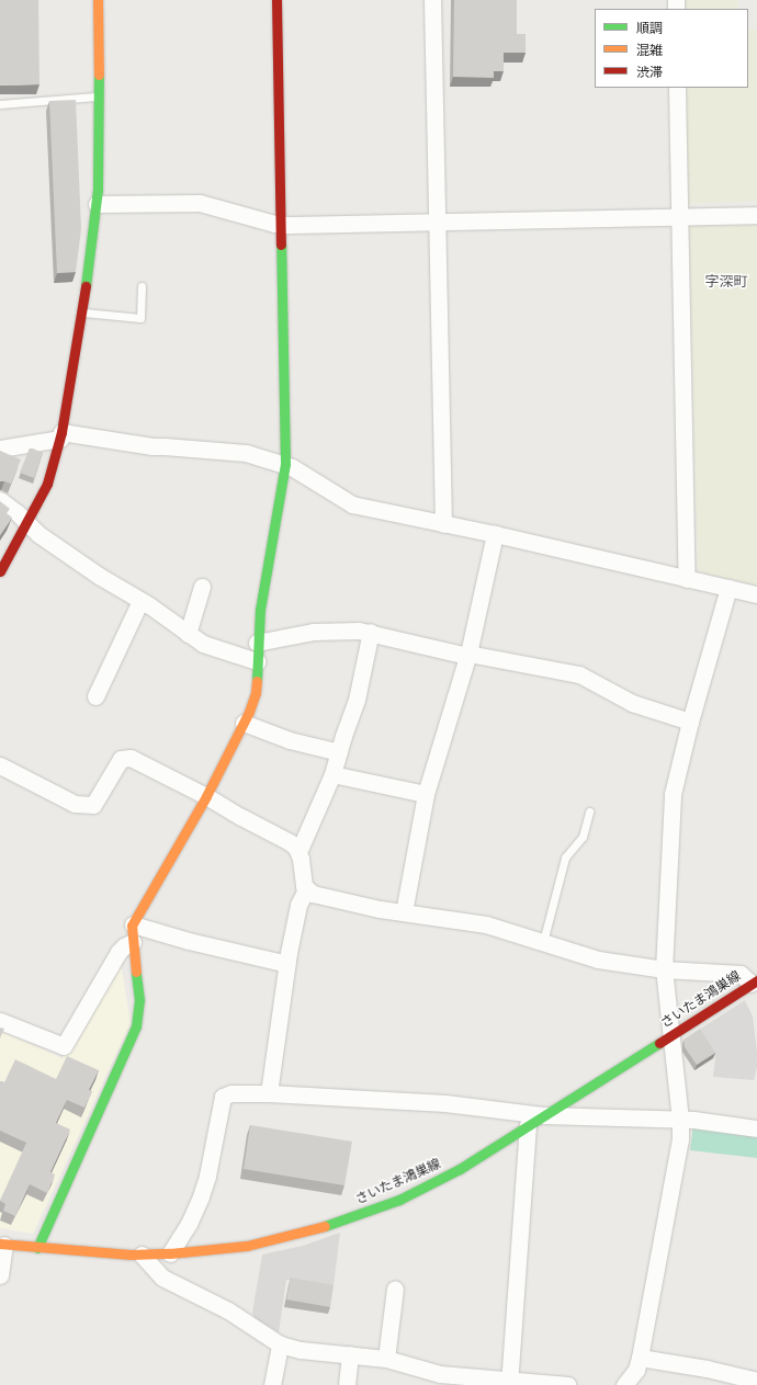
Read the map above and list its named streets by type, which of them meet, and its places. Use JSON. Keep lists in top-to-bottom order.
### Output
{
  "streets": {
    "street": ["さいたま鴻巣線"]
  },
  "districts": ["字深町"],
  "legend": ["順調", "混雑", "渋滞"]
}
